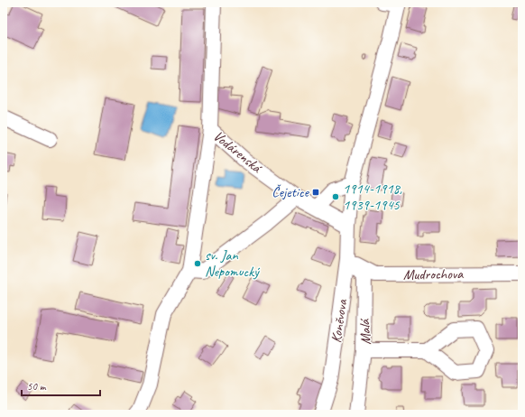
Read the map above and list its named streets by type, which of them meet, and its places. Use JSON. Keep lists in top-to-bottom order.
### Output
{
  "streets": {
    "street": [
      "Vodárenská",
      "Mudrochova",
      "Koněvova",
      "Malá"
    ]
  },
  "crossings": [
    ["Mudrochova", "Koněvova"],
    ["Mudrochova", "Malá"],
    ["Koněvova", "Malá"]
  ],
  "places": {
    "transit": ["Čejetice"],
    "other": ["1914-1918, 1939-1945", "sv. Jan Nepomucký"]
  },
  "scale_bar": "50 m"
}
